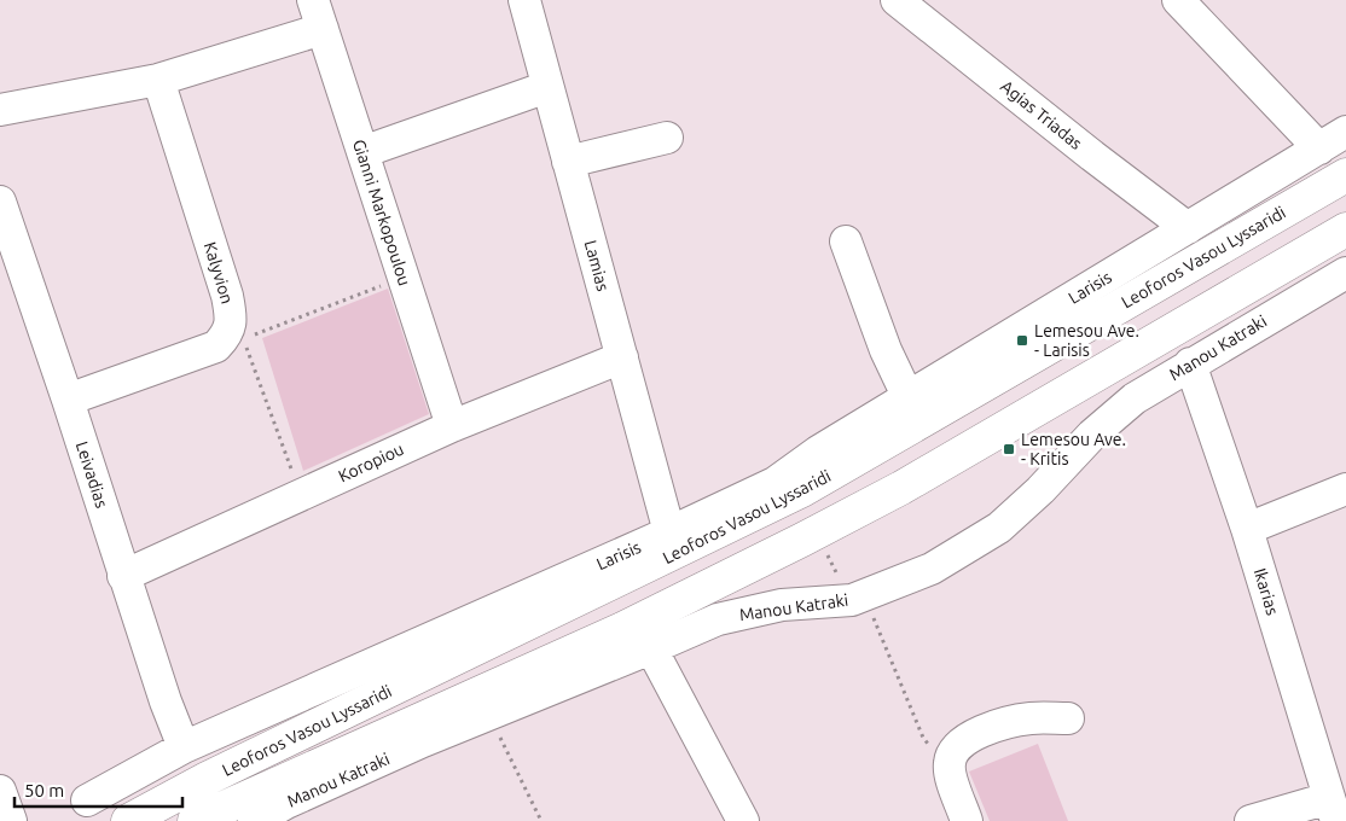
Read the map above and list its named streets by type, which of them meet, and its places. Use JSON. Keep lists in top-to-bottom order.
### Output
{
  "streets": {
    "main road": ["Leoforos Vasou Lyssaridi"],
    "street": [
      "Agias Triadas",
      "Gianni Markopoulou",
      "Lamias",
      "Kalyvion",
      "Larisis",
      "Manou Katraki",
      "Koropiou",
      "Leivadias",
      "Ikarias"
    ]
  },
  "crossings": [
    ["Agias Triadas", "Larisis"],
    ["Gianni Markopoulou", "Koropiou"],
    ["Lamias", "Larisis"],
    ["Lamias", "Koropiou"],
    ["Larisis", "Leivadias"],
    ["Manou Katraki", "Ikarias"],
    ["Koropiou", "Leivadias"]
  ],
  "places": {
    "transit": ["Lemesou Ave. - Larisis", "Lemesou Ave. - Kritis"]
  },
  "scale_bar": "50 m"
}
